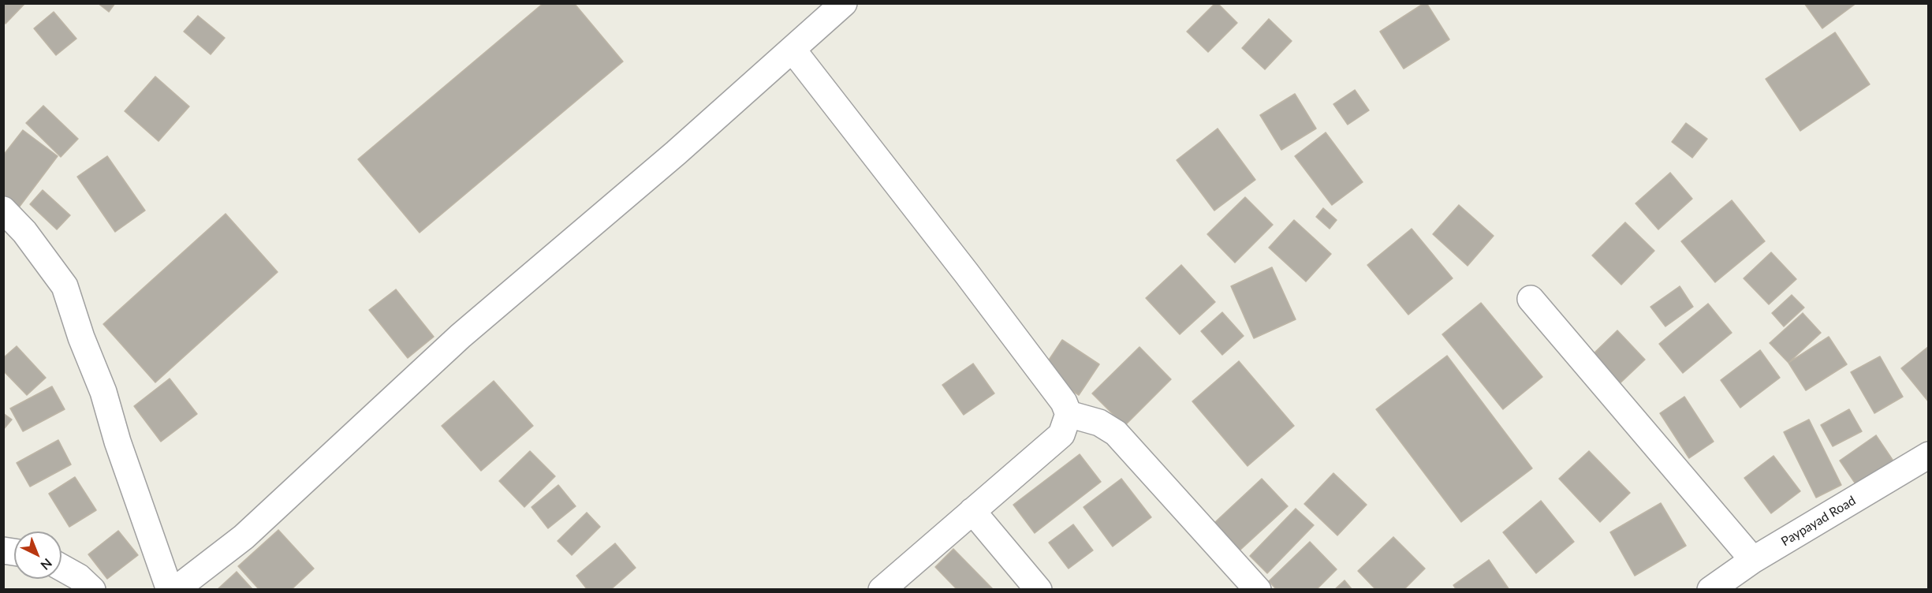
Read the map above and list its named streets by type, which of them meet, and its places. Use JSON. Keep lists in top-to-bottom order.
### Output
{
  "streets": {
    "street": ["Paypayad Road"]
  },
  "north": "bottom right"
}
